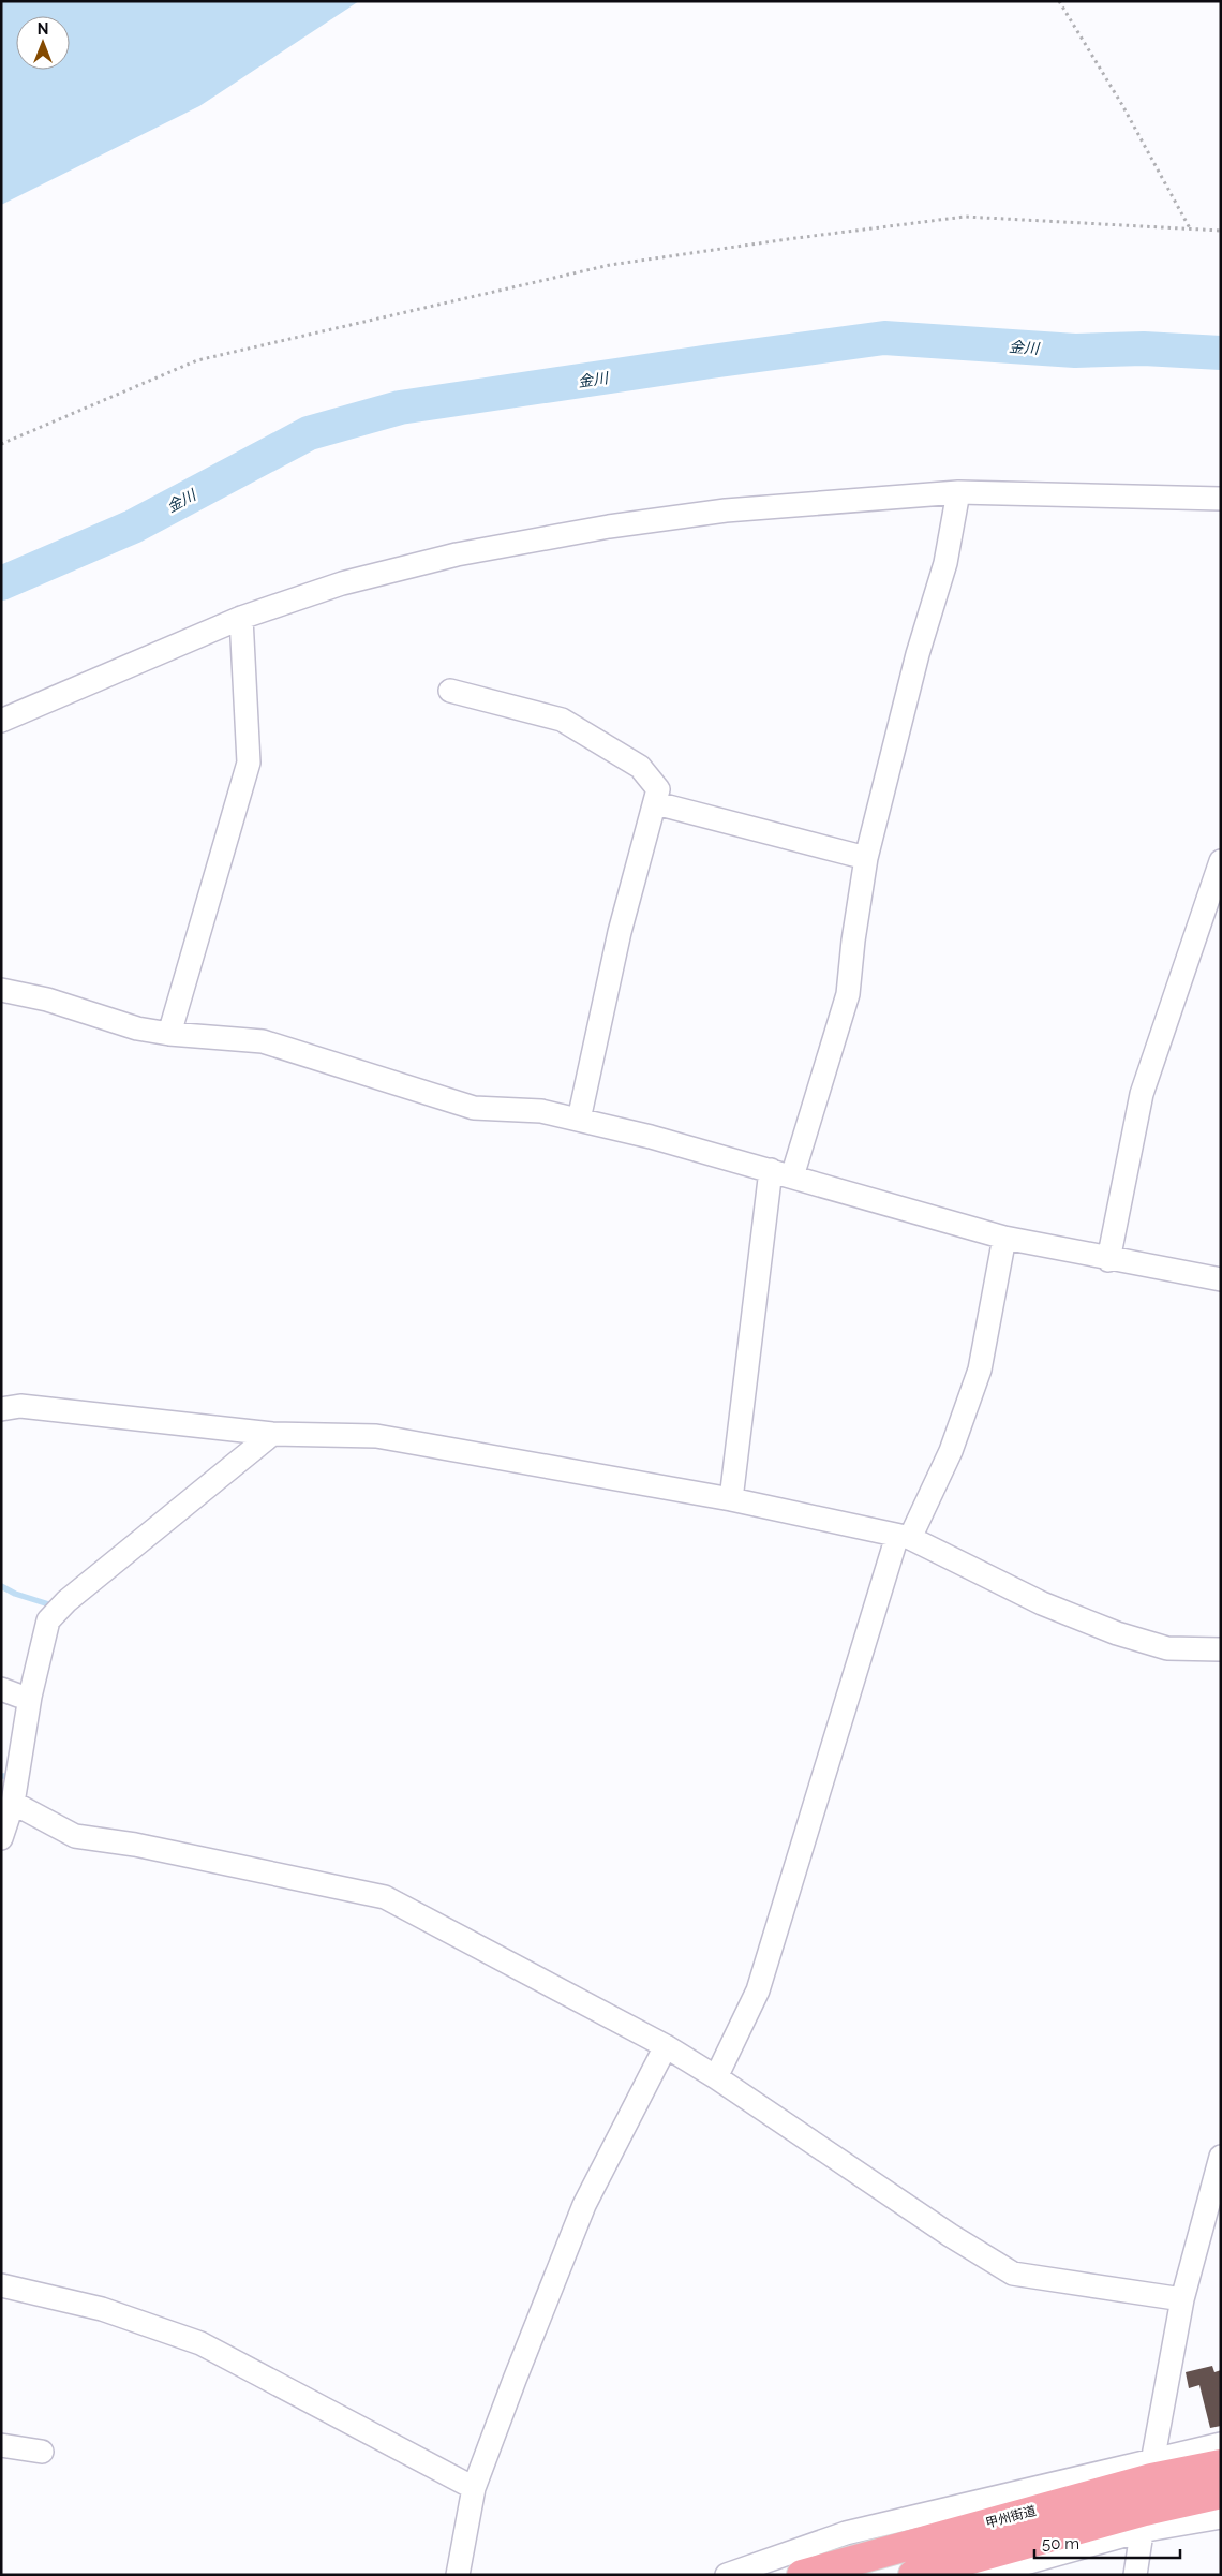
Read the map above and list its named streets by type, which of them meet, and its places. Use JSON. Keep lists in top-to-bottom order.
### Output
{
  "streets": {
    "highway": ["甲州街道"]
  },
  "water": ["金川"],
  "scale_bar": "50 m",
  "north": "top"
}
